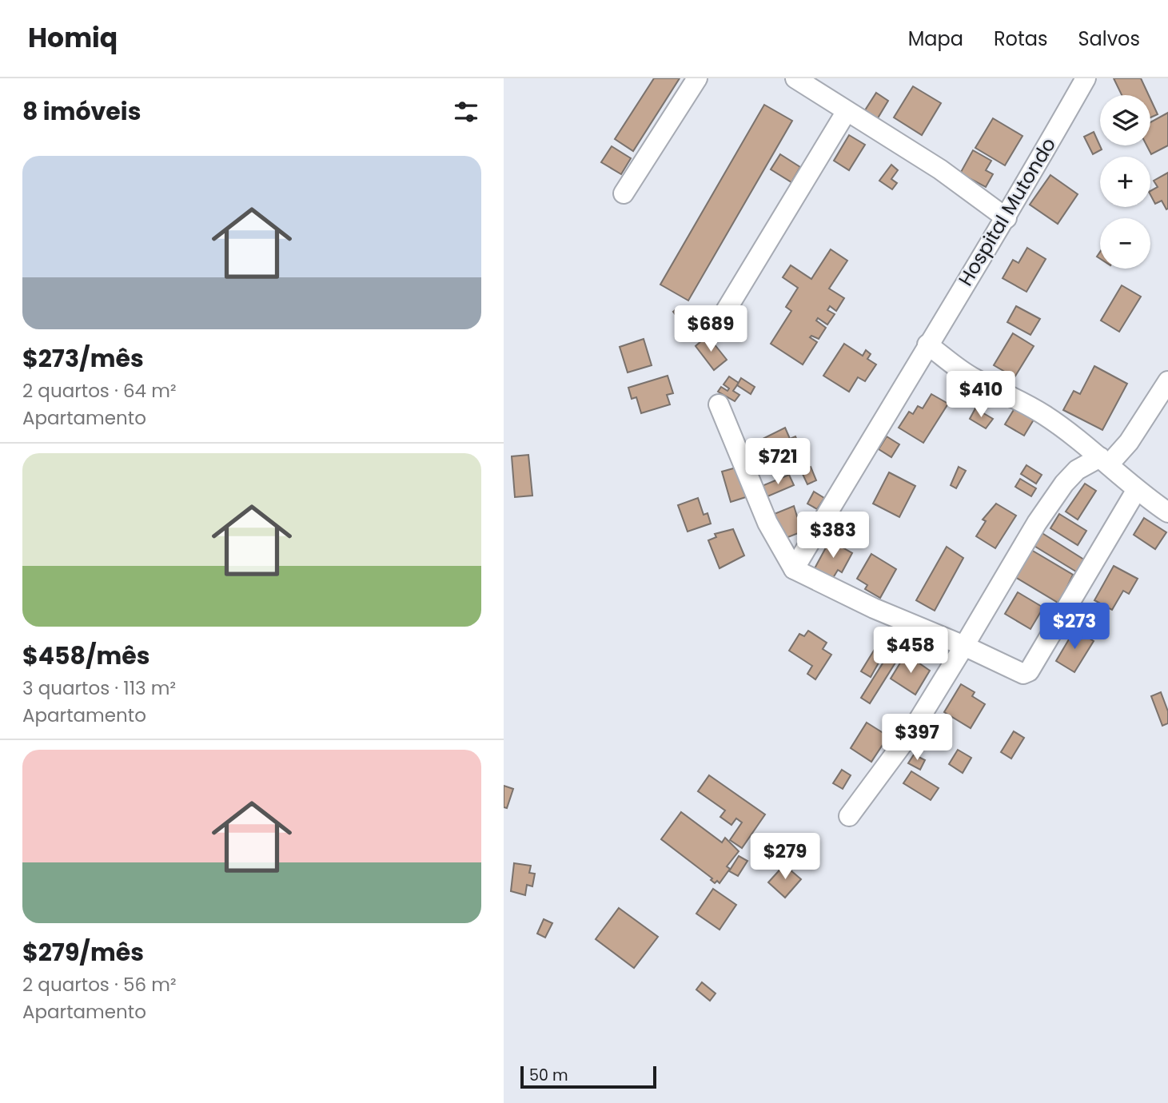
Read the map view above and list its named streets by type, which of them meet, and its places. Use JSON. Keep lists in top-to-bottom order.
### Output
{
  "streets": {
    "street": ["Hospital Mutondo"]
  },
  "scale_bar": "50 m",
  "page": {
    "header": "Homiq",
    "nav": ["Mapa", "Rotas", "Salvos"],
    "heading": "8 imóveis",
    "map_buttons": ["+", "−"],
    "list": [
      {
        "name": "$273/mês",
        "note": "2 quartos · 64 m² · Apartamento"
      },
      {
        "name": "$458/mês",
        "note": "3 quartos · 113 m² · Apartamento"
      },
      {
        "name": "$279/mês",
        "note": "2 quartos · 56 m² · Apartamento"
      }
    ],
    "price": [
      "$689",
      "$410",
      "$721",
      "$383",
      "$273",
      "$458",
      "$397",
      "$279"
    ],
    "scale": "50 m"
  }
}
